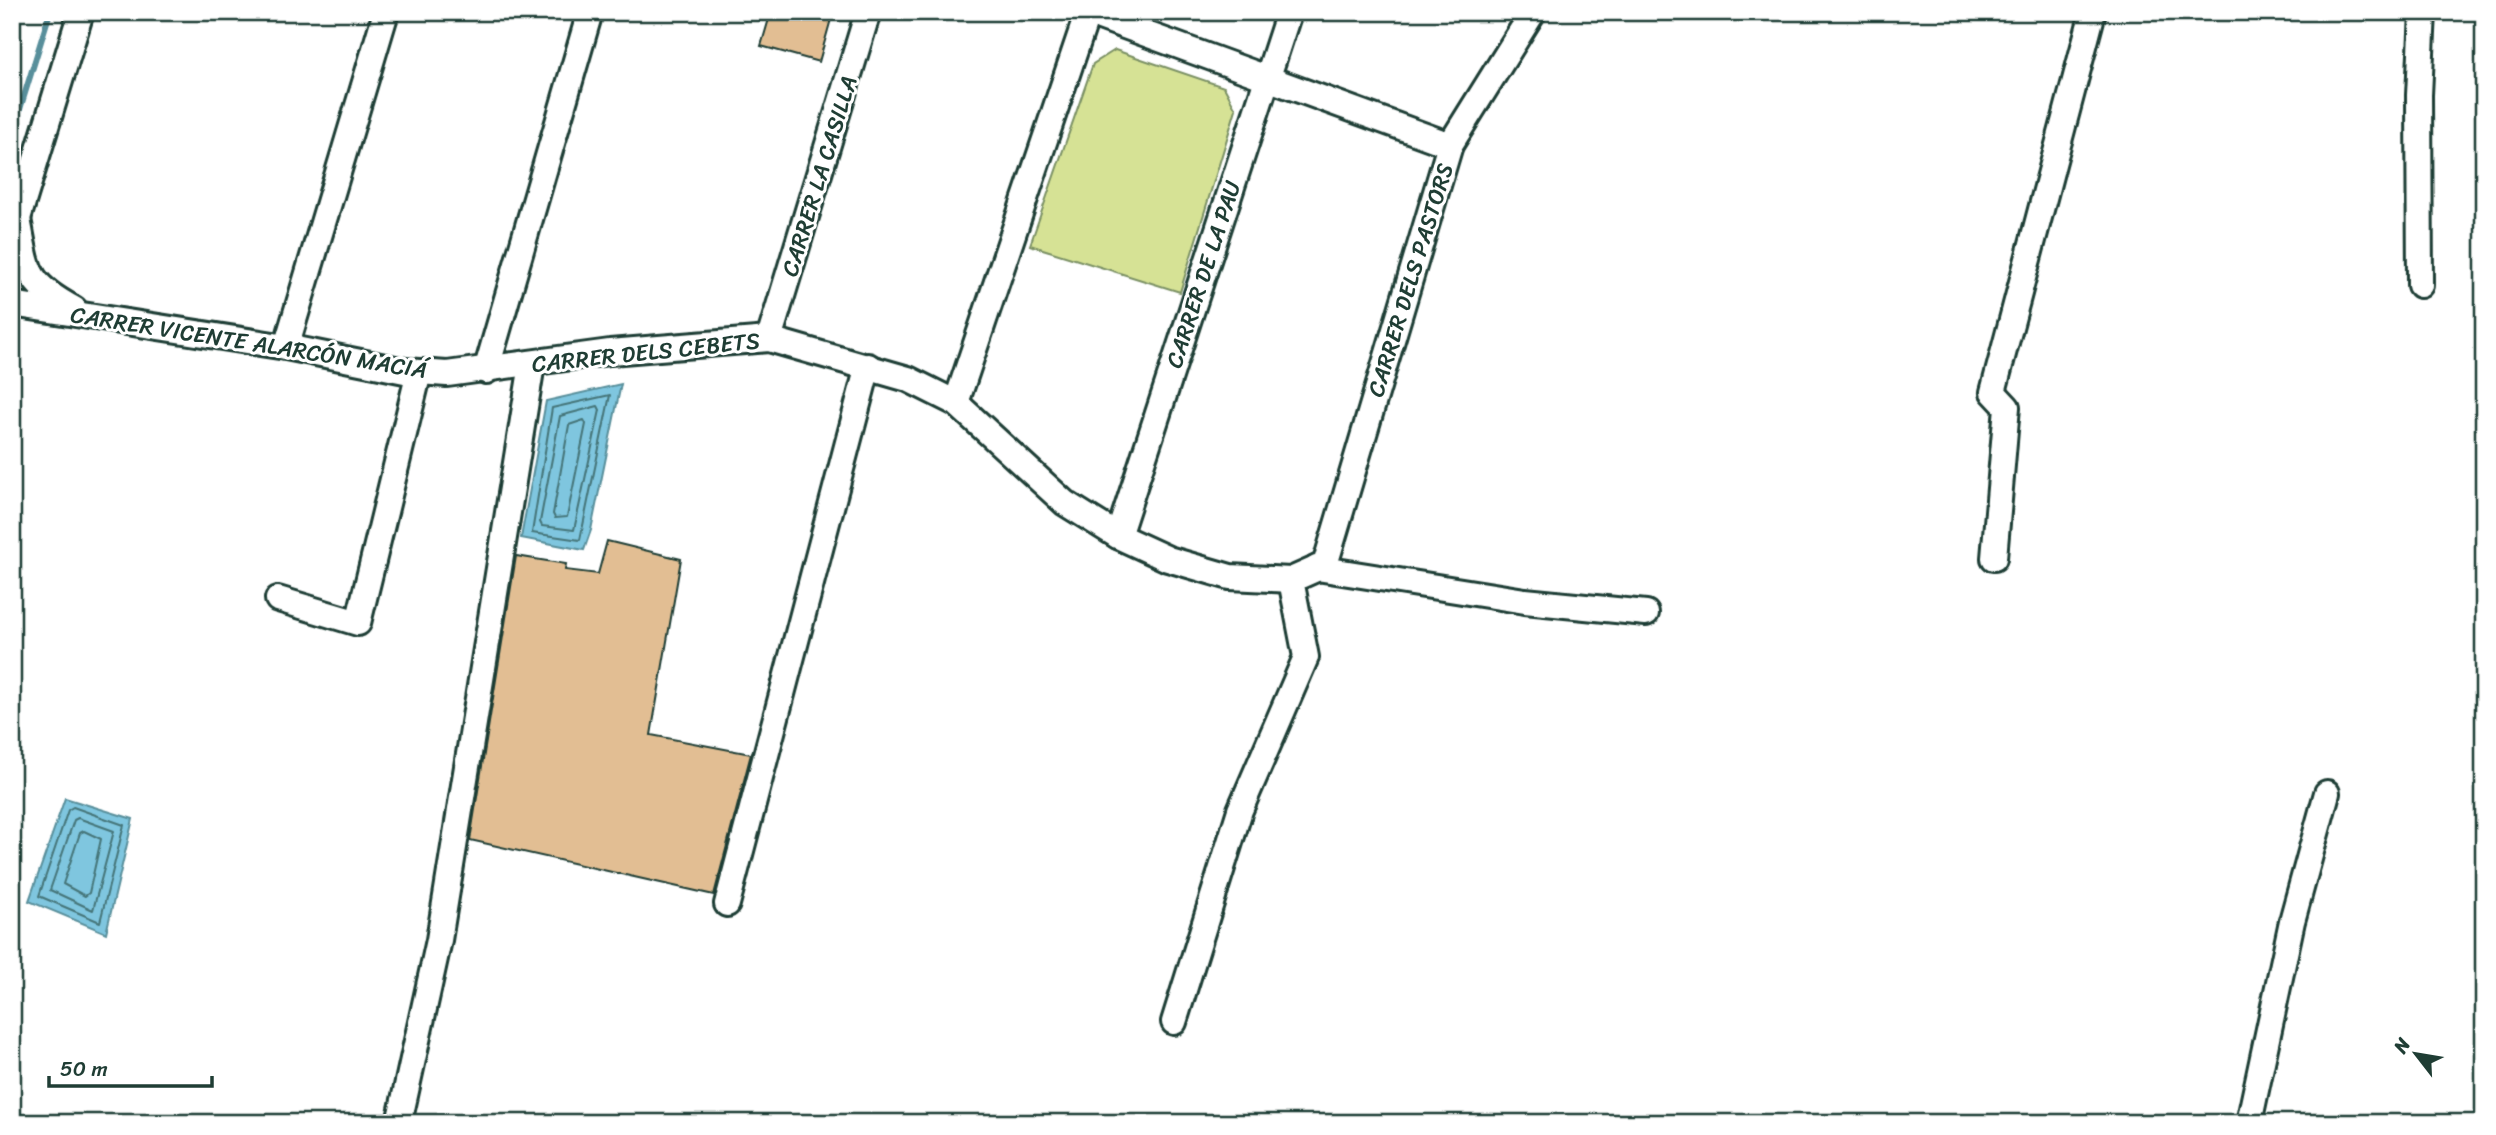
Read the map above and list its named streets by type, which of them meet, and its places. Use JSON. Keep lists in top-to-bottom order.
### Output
{
  "streets": {
    "street": [
      "CARRER LA CASILLA",
      "CARRER DE LA PAU",
      "CARRER DELS PASTORS",
      "CARRER VICENTE ALARCÓN MACIÁ",
      "CARRER DELS CEBETS"
    ]
  },
  "crossings": [
    ["CARRER LA CASILLA", "CARRER DELS CEBETS"],
    ["CARRER DE LA PAU", "CARRER DELS CEBETS"],
    ["CARRER DELS PASTORS", "CARRER DELS CEBETS"],
    ["CARRER VICENTE ALARCÓN MACIÁ", "CARRER DELS CEBETS"]
  ],
  "scale_bar": "50 m",
  "north": "top left"
}
